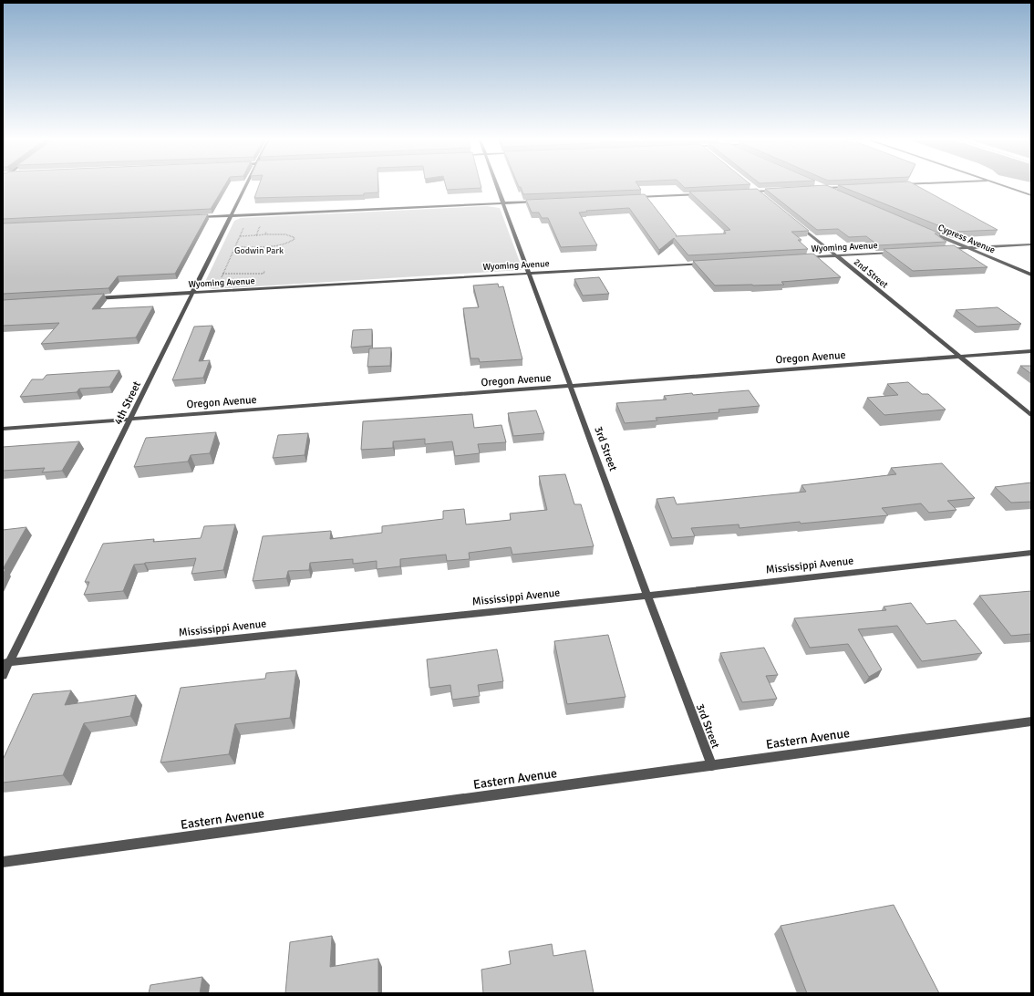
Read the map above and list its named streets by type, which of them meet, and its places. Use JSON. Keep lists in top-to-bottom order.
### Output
{
  "streets": {
    "street": [
      "Cypress Avenue",
      "Wyoming Avenue",
      "2nd Street",
      "Oregon Avenue",
      "4th Street",
      "3rd Street",
      "Mississippi Avenue",
      "Eastern Avenue"
    ]
  },
  "crossings": [
    ["Wyoming Avenue", "2nd Street"],
    ["Wyoming Avenue", "4th Street"],
    ["Wyoming Avenue", "3rd Street"],
    ["2nd Street", "Oregon Avenue"],
    ["Oregon Avenue", "4th Street"],
    ["Oregon Avenue", "3rd Street"],
    ["4th Street", "Mississippi Avenue"],
    ["3rd Street", "Mississippi Avenue"],
    ["3rd Street", "Eastern Avenue"]
  ],
  "parks": ["Godwin Park"]
}
